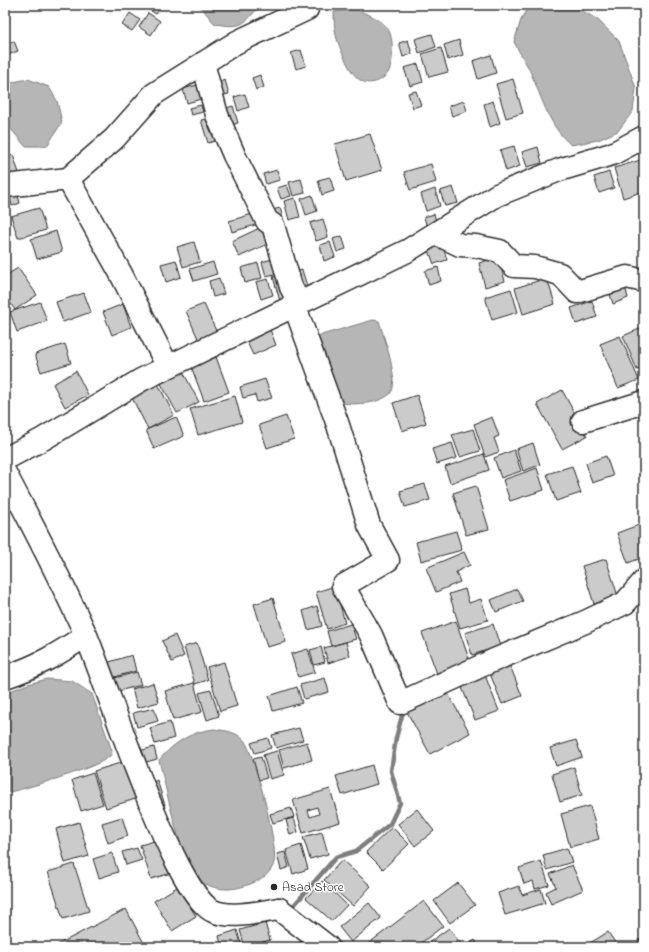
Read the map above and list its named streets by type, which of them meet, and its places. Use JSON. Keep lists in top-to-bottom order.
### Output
{
  "places": ["Asad Store"]
}
